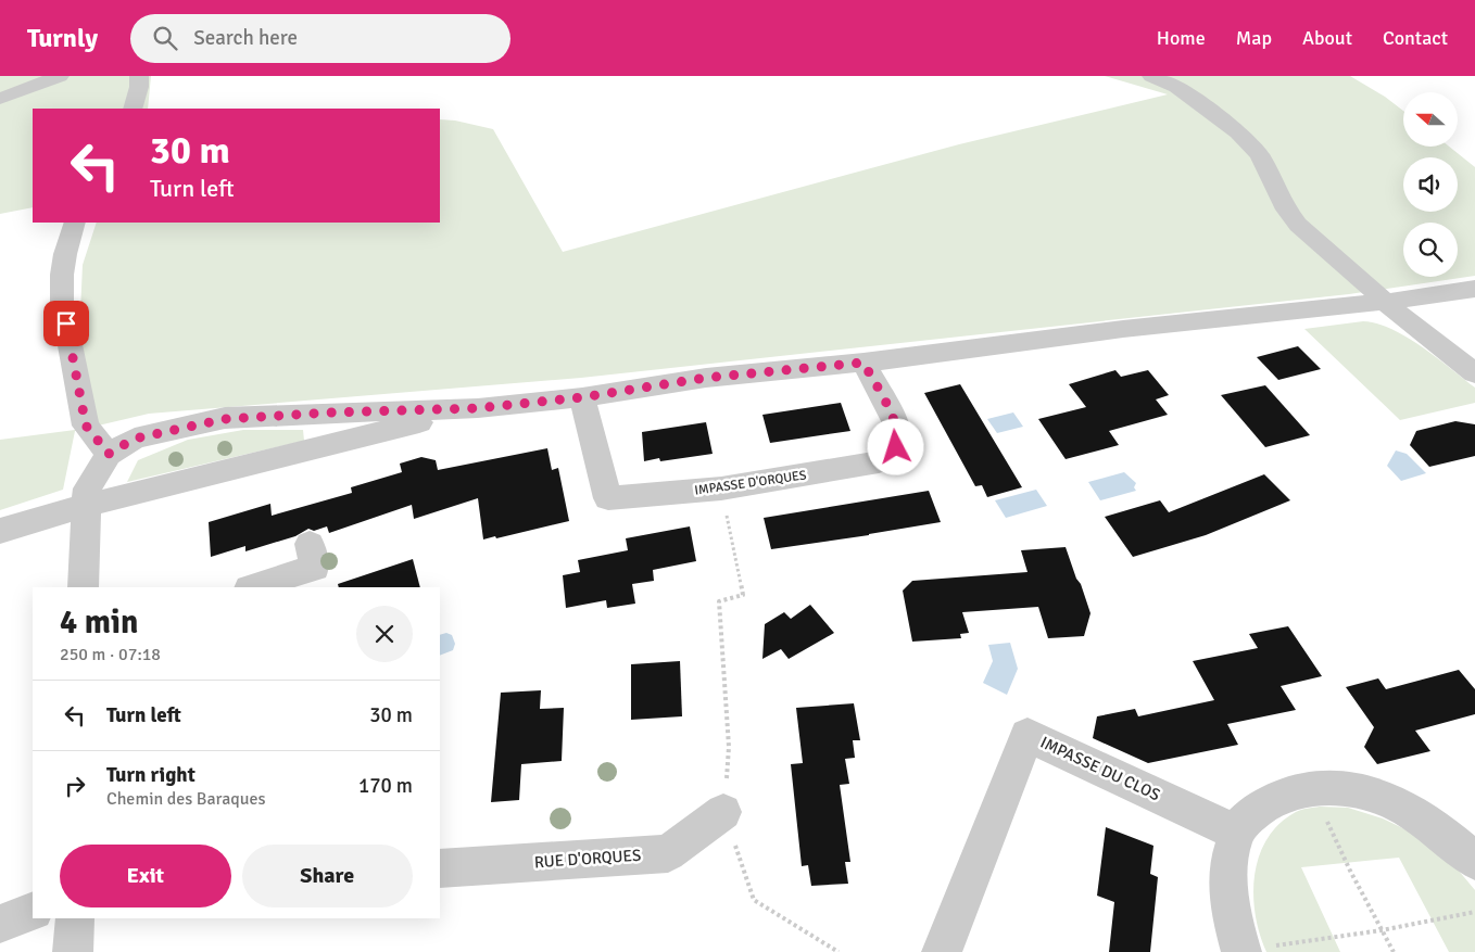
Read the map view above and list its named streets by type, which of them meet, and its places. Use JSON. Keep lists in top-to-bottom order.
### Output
{
  "streets": {
    "street": ["IMPASSE D'ORQUES", "IMPASSE DU CLOS", "RUE D'ORQUES"]
  },
  "north": "left",
  "page": {
    "header": "Turnly",
    "search": "Search here",
    "nav": [
      "Home",
      "Map",
      "About",
      "Contact"
    ],
    "turn": ["30 m", "Turn left"],
    "heading": ["4 min", "250 m · 07:18"],
    "list": [
      {
        "name": "Turn left",
        "value": "30 m"
      },
      {
        "name": "Turn right",
        "note": "Chemin des Baraques",
        "value": "170 m"
      }
    ],
    "buttons": ["Exit", "Share"]
  }
}
